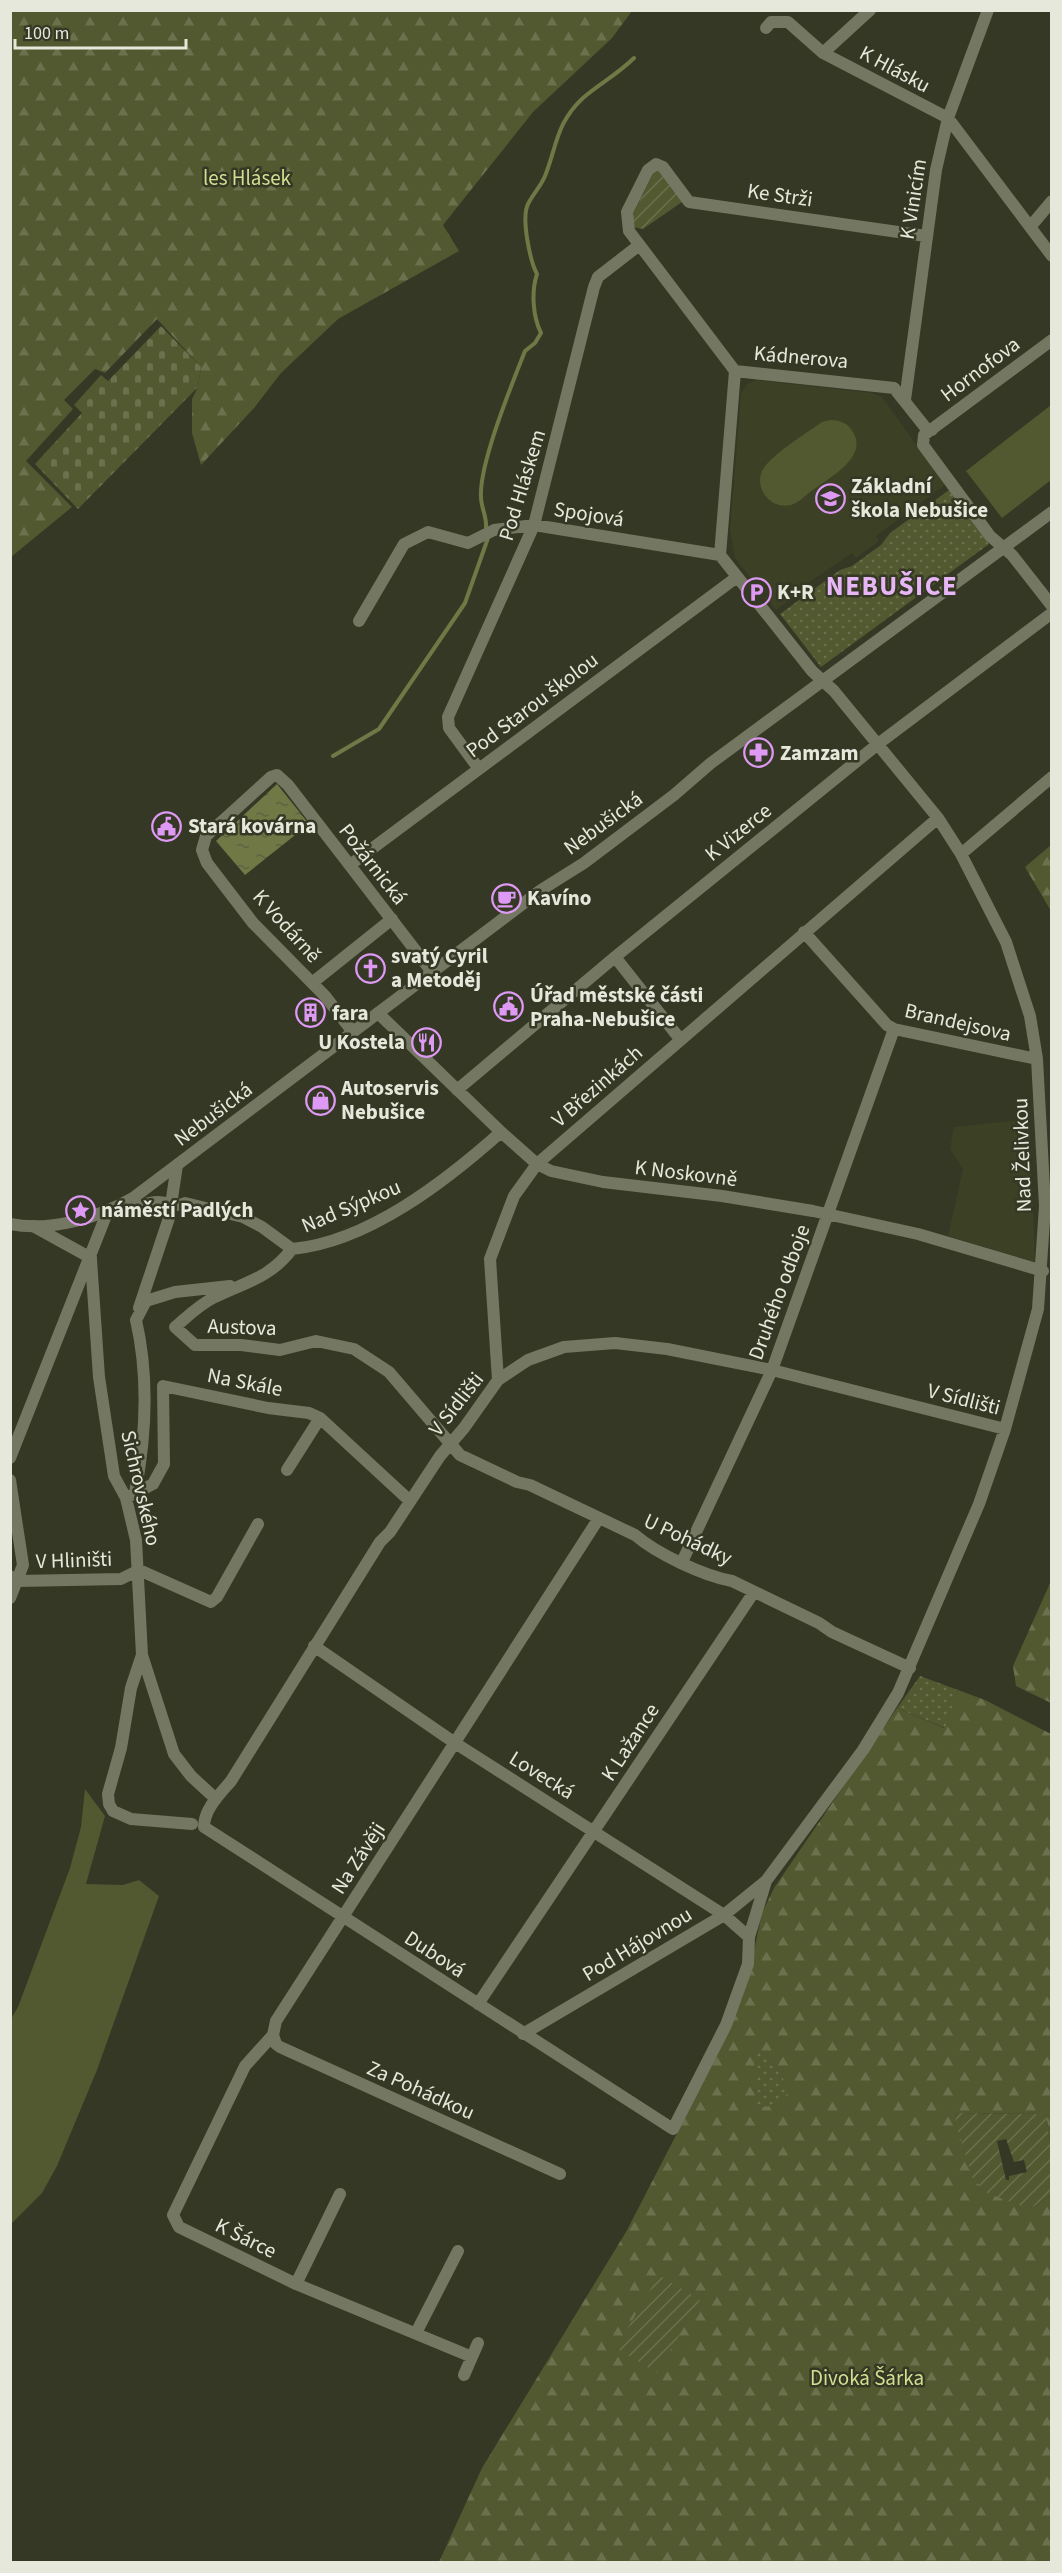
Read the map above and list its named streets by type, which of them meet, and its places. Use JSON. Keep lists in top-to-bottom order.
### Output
{
  "streets": {
    "street": [
      "K Hlásku",
      "Ke Strži",
      "K Vinicím",
      "Kádnerova",
      "Hornofova",
      "Pod Hláskem",
      "Spojová",
      "Pod Starou školou",
      "Nebušická",
      "K Vizerce",
      "Požárnická",
      "K Vodárně",
      "Brandejsova",
      "V Březinkách",
      "Nad Želivkou",
      "K Noskovně",
      "Nad Sýpkou",
      "Druhého odboje",
      "Austova",
      "Na Skále",
      "V Sídlišti",
      "Sichrovského",
      "U Pohádky",
      "V Hliništi",
      "K Lažance",
      "Lovecká",
      "Na Závěji",
      "Pod Hájovnou",
      "Dubová",
      "Za Pohádkou",
      "K Šárce"
    ]
  },
  "crossings": [
    ["K Hlásku", "K Vinicím"],
    ["Ke Strži", "K Vinicím"],
    ["Ke Strži", "Pod Hláskem"],
    ["K Vinicím", "Kádnerova"],
    ["Kádnerova", "Hornofova"],
    ["Kádnerova", "Spojová"],
    ["Pod Hláskem", "Spojová"],
    ["Pod Hláskem", "Pod Starou školou"],
    ["Pod Starou školou", "Požárnická"],
    ["Nebušická", "Požárnická"],
    ["Nebušická", "K Vodárně"],
    ["Nebušická", "Nad Želivkou"],
    ["Nebušická", "K Noskovně"],
    ["K Vizerce", "Nad Želivkou"],
    ["K Vizerce", "K Noskovně"],
    ["Požárnická", "K Vodárně"],
    ["Brandejsova", "V Březinkách"],
    ["Brandejsova", "Nad Želivkou"],
    ["Brandejsova", "Druhého odboje"],
    ["V Březinkách", "Nad Želivkou"],
    ["V Březinkách", "K Noskovně"],
    ["V Březinkách", "V Sídlišti"],
    ["Nad Želivkou", "K Noskovně"],
    ["Nad Želivkou", "V Sídlišti"],
    ["Nad Želivkou", "U Pohádky"],
    ["Nad Želivkou", "Pod Hájovnou"],
    ["K Noskovně", "Nad Sýpkou"],
    ["K Noskovně", "Druhého odboje"],
    ["Nad Sýpkou", "Austova"],
    ["Druhého odboje", "V Sídlišti"],
    ["Druhého odboje", "U Pohádky"],
    ["Austova", "V Sídlišti"],
    ["Austova", "U Pohádky"],
    ["Na Skále", "V Sídlišti"],
    ["Na Skále", "Sichrovského"],
    ["V Sídlišti", "Sichrovského"],
    ["V Sídlišti", "U Pohádky"],
    ["V Sídlišti", "Lovecká"],
    ["V Sídlišti", "Dubová"],
    ["Sichrovského", "V Hliništi"],
    ["Sichrovského", "Dubová"],
    ["U Pohádky", "K Lažance"],
    ["U Pohádky", "Na Závěji"],
    ["U Pohádky", "Pod Hájovnou"],
    ["K Lažance", "Lovecká"],
    ["K Lažance", "Dubová"],
    ["Lovecká", "Na Závěji"],
    ["Lovecká", "Pod Hájovnou"],
    ["Na Závěji", "Dubová"],
    ["Na Závěji", "Za Pohádkou"],
    ["Na Závěji", "K Šárce"],
    ["Pod Hájovnou", "Dubová"]
  ],
  "districts": ["NEBUŠICE"],
  "parks": ["les Hlásek", "Divoká Šárka"],
  "places": {
    "school or university": ["Základní škola Nebušice"],
    "parking": ["K+R"],
    "pharmacy": ["Zamzam"],
    "public building": ["Stará kovárna", "Úřad městské části Praha-Nebušice"],
    "cafe": ["Kavíno"],
    "church": ["svatý Cyril a Metoděj"],
    "building": ["fara"],
    "restaurant": ["U Kostela"],
    "shop": ["Autoservis Nebušice"],
    "place": ["náměstí Padlých"]
  },
  "scale_bar": "100 m"
}
